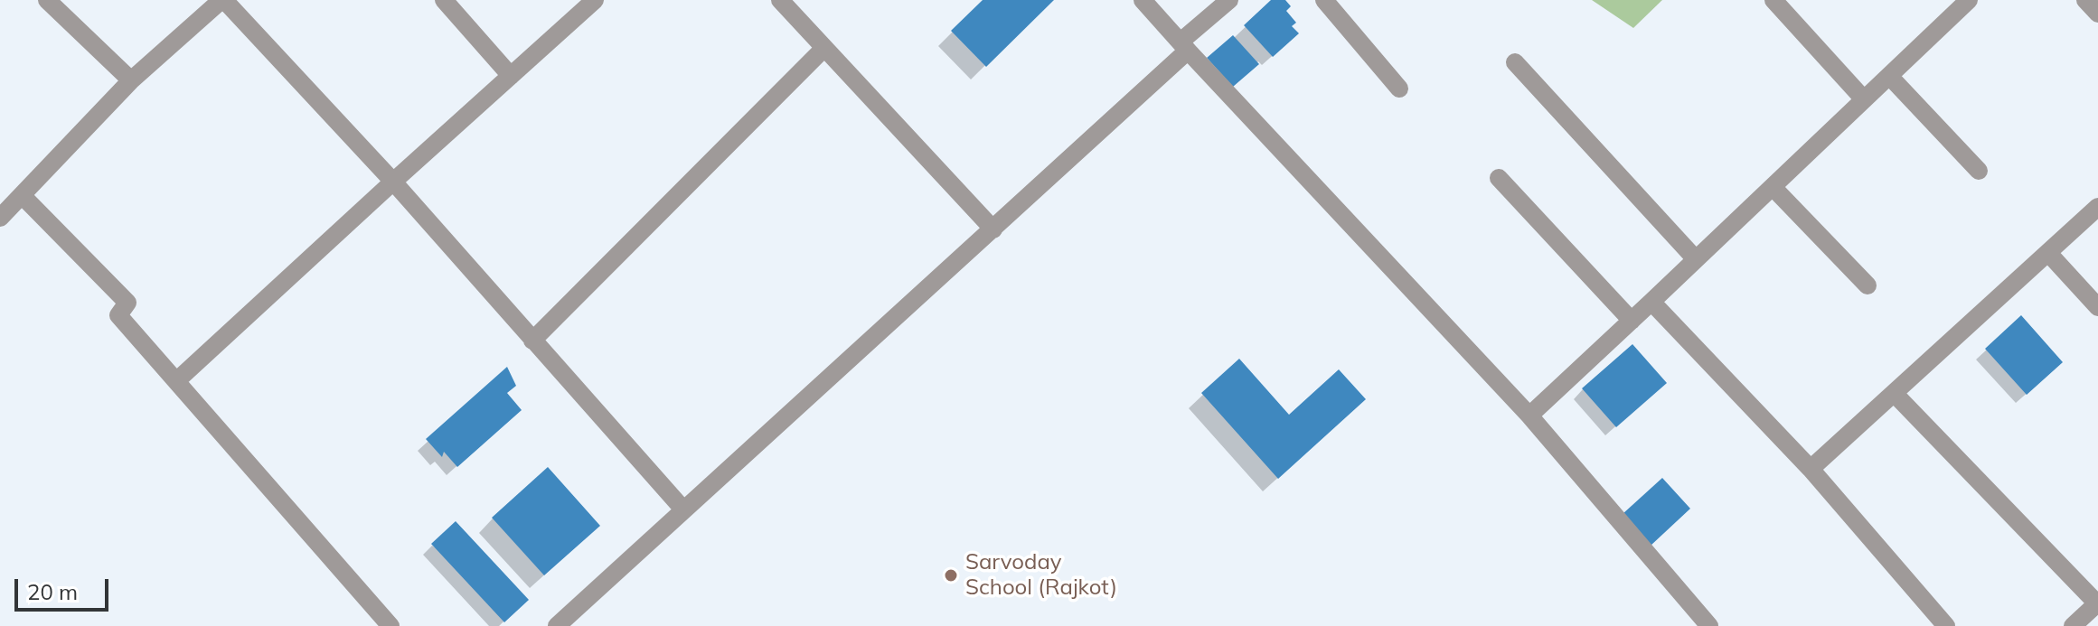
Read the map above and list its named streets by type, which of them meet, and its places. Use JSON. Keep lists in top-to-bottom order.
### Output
{
  "places": ["Sarvoday School (Rajkot)"],
  "scale_bar": "20 m"
}
